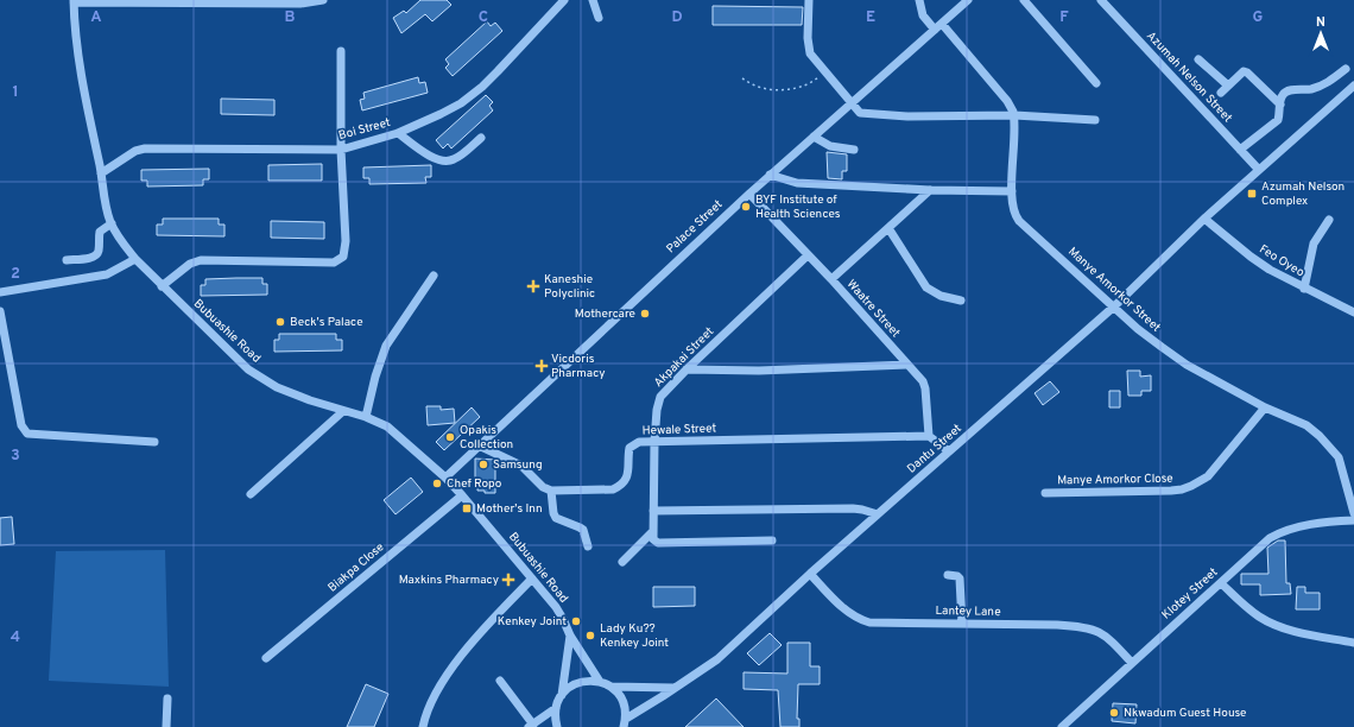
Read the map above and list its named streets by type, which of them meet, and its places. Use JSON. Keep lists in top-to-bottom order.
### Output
{
  "streets": {
    "street": [
      "Azumah Nelson Street",
      "Boi Street",
      "Palace Street",
      "Feo Oyeo",
      "Manye Amorkor Street",
      "Waatre Street",
      "Bubuashie Road",
      "Akpakai Street",
      "Hewale Street",
      "Dantu Street",
      "Manye Amorkor Close",
      "Biakpa Close",
      "Klotey Street",
      "Lantey Lane"
    ]
  },
  "crossings": [
    ["Azumah Nelson Street", "Dantu Street"],
    ["Boi Street", "Bubuashie Road"],
    ["Palace Street", "Waatre Street"],
    ["Palace Street", "Bubuashie Road"],
    ["Feo Oyeo", "Dantu Street"],
    ["Manye Amorkor Street", "Dantu Street"],
    ["Manye Amorkor Street", "Manye Amorkor Close"],
    ["Waatre Street", "Akpakai Street"],
    ["Waatre Street", "Hewale Street"],
    ["Bubuashie Road", "Biakpa Close"],
    ["Akpakai Street", "Hewale Street"],
    ["Dantu Street", "Lantey Lane"],
    ["Klotey Street", "Lantey Lane"]
  ],
  "places": {
    "transit": ["Azumah Nelson Complex", "Mother's Inn"],
    "other": [
      "BYF Institute of Health Sciences",
      "Mothercare",
      "Beck's Palace",
      "Opakis Collection",
      "Samsung",
      "Chef Ropo",
      "Kenkey Joint",
      "Lady Ku?? Kenkey Joint",
      "Nkwadum Guest House"
    ],
    "health": ["Kaneshie Polyclinic", "Vicdoris Pharmacy", "Maxkins Pharmacy"]
  },
  "north": "top",
  "grid": {
    "columns": [
      "A",
      "B",
      "C",
      "D",
      "E",
      "F",
      "G"
    ],
    "rows": [
      "1",
      "2",
      "3",
      "4"
    ]
  }
}
